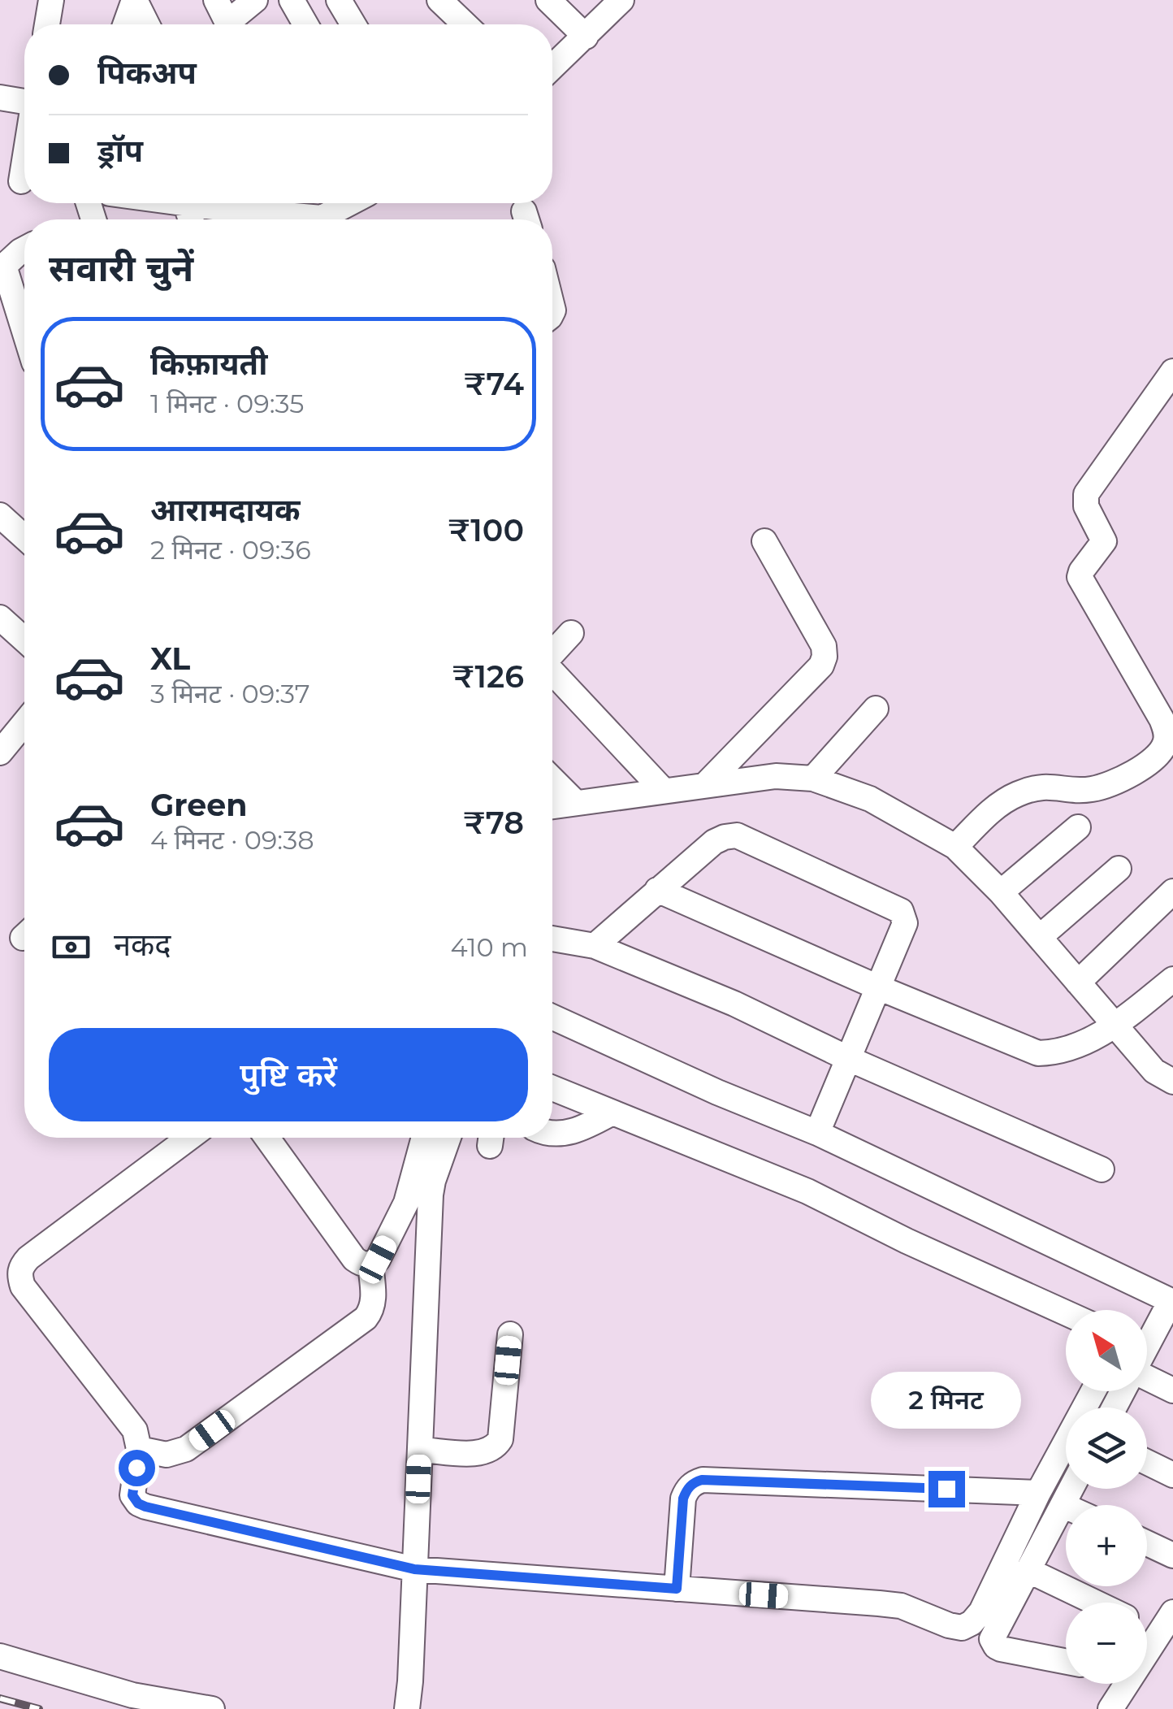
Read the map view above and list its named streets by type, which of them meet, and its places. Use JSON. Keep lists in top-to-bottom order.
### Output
{
  "north": "top left",
  "page": {
    "banner": ["पिकअप", "ड्रॉप"],
    "heading": "सवारी चुनें",
    "list": [
      {
        "name": "किफ़ायती",
        "note": "1 मिनट · 09:35",
        "value": "₹74"
      },
      {
        "name": "आरामदायक",
        "note": "2 मिनट · 09:36",
        "value": "₹100"
      },
      {
        "name": "XL",
        "note": "3 मिनट · 09:37",
        "value": "₹126"
      },
      {
        "name": "Green",
        "note": "4 मिनट · 09:38",
        "value": "₹78"
      }
    ],
    "pay": ["नकद", "410 m"],
    "buttons": "पुष्टि करें",
    "map_buttons": ["+", "−"],
    "bubble": "2 मिनट"
  }
}
